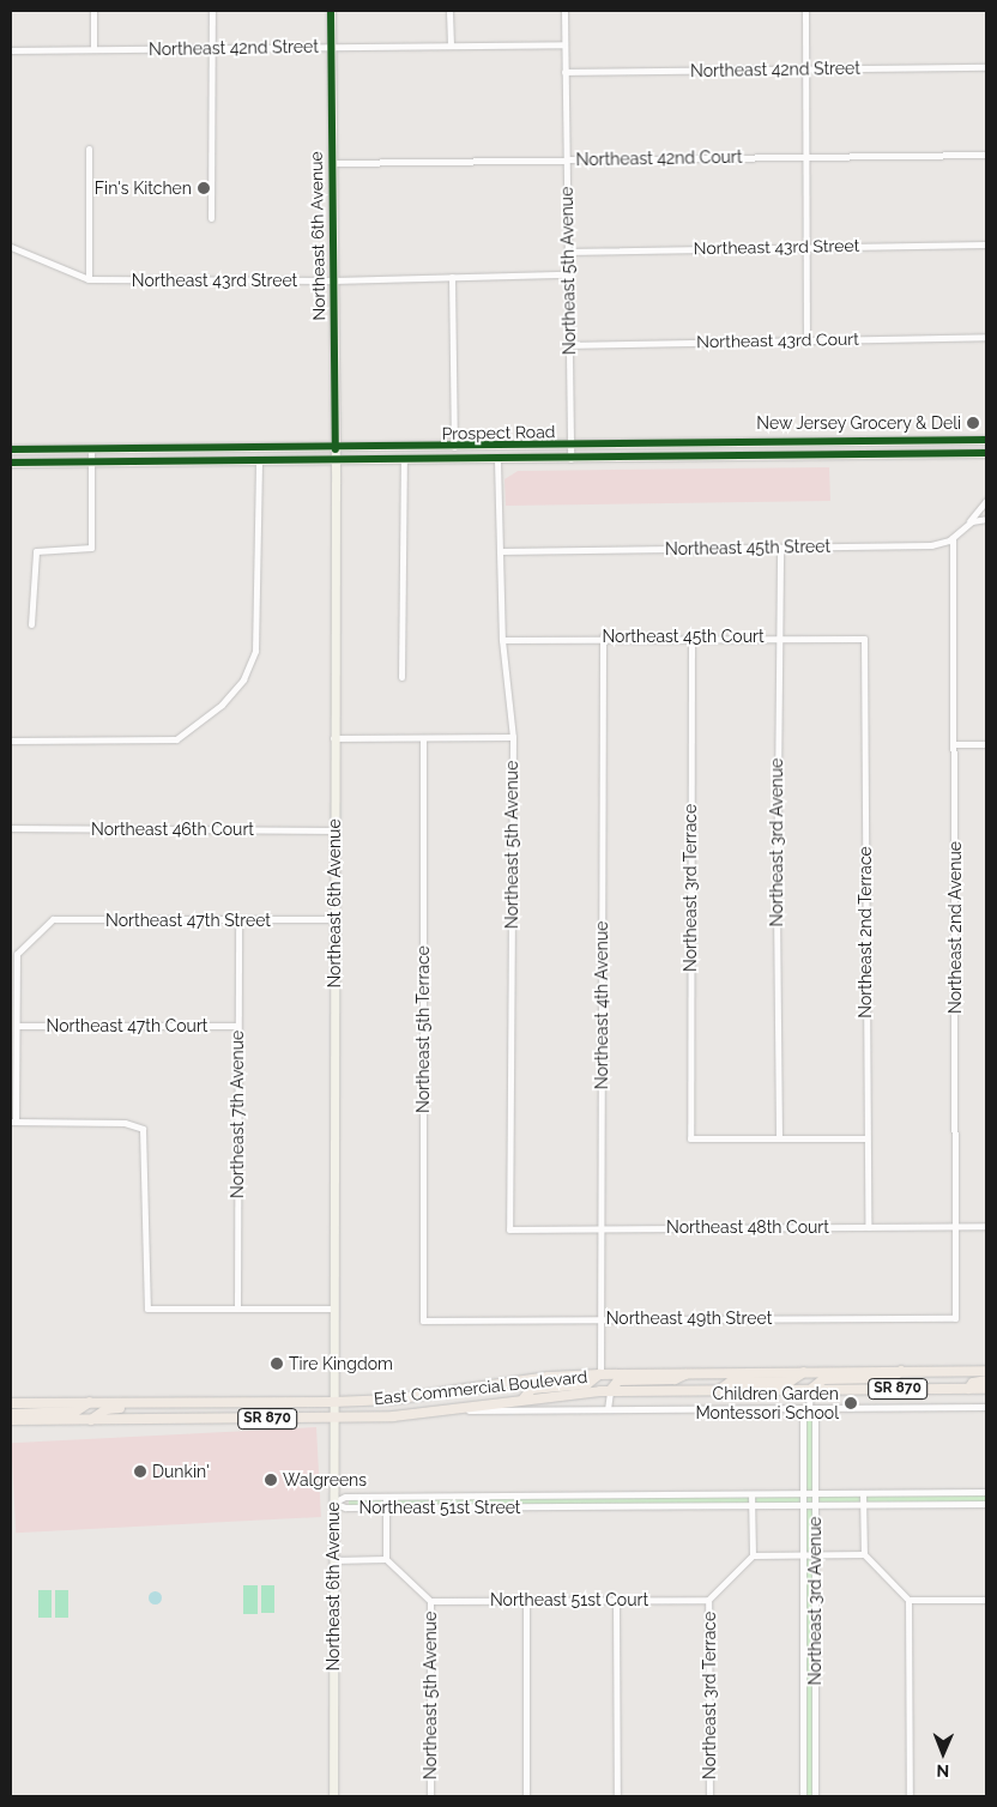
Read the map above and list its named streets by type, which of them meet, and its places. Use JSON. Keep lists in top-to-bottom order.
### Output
{
  "streets": {
    "main road": [
      "Northeast 6th Avenue",
      "Prospect Road",
      "East Commercial Boulevard",
      "SR 870"
    ],
    "street": [
      "Northeast 42nd Street",
      "Northeast 42nd Court",
      "Northeast 43rd Street",
      "Northeast 5th Avenue",
      "Northeast 43rd Court",
      "Northeast 45th Street",
      "Northeast 45th Court",
      "Northeast 46th Court",
      "Northeast 3rd Avenue",
      "Northeast 3rd Terrace",
      "Northeast 47th Street",
      "Northeast 2nd Avenue",
      "Northeast 2nd Terrace",
      "Northeast 4th Avenue",
      "Northeast 47th Court",
      "Northeast 5th Terrace",
      "Northeast 7th Avenue",
      "Northeast 48th Court",
      "Northeast 49th Street",
      "Northeast 51st Street",
      "Northeast 51st Court"
    ]
  },
  "crossings": [
    ["Northeast 42nd Street", "Northeast 6th Avenue"],
    ["Northeast 42nd Street", "Northeast 5th Avenue"],
    ["Northeast 42nd Court", "Northeast 6th Avenue"],
    ["Northeast 42nd Court", "Northeast 5th Avenue"],
    ["Northeast 6th Avenue", "Northeast 43rd Street"],
    ["Northeast 6th Avenue", "Prospect Road"],
    ["Northeast 6th Avenue", "Northeast 46th Court"],
    ["Northeast 6th Avenue", "Northeast 47th Street"],
    ["Northeast 6th Avenue", "East Commercial Boulevard"],
    ["Northeast 6th Avenue", "Northeast 51st Street"],
    ["Northeast 43rd Street", "Northeast 5th Avenue"],
    ["Northeast 5th Avenue", "Northeast 43rd Court"],
    ["Northeast 5th Avenue", "Prospect Road"],
    ["Northeast 5th Avenue", "Northeast 45th Street"],
    ["Northeast 5th Avenue", "Northeast 45th Court"],
    ["Northeast 5th Avenue", "Northeast 48th Court"],
    ["Northeast 5th Avenue", "Northeast 51st Court"],
    ["Northeast 45th Street", "Northeast 3rd Avenue"],
    ["Northeast 45th Street", "Northeast 2nd Avenue"],
    ["Northeast 45th Court", "Northeast 3rd Avenue"],
    ["Northeast 45th Court", "Northeast 3rd Terrace"],
    ["Northeast 45th Court", "Northeast 2nd Terrace"],
    ["Northeast 45th Court", "Northeast 4th Avenue"],
    ["Northeast 3rd Avenue", "Northeast 3rd Terrace"],
    ["Northeast 3rd Avenue", "East Commercial Boulevard"],
    ["Northeast 3rd Avenue", "Northeast 51st Street"],
    ["Northeast 3rd Terrace", "Northeast 51st Court"],
    ["Northeast 47th Street", "Northeast 47th Court"],
    ["Northeast 47th Street", "Northeast 7th Avenue"],
    ["Northeast 2nd Avenue", "Northeast 48th Court"],
    ["Northeast 2nd Avenue", "Northeast 49th Street"],
    ["Northeast 2nd Terrace", "Northeast 48th Court"],
    ["Northeast 4th Avenue", "Northeast 48th Court"],
    ["Northeast 4th Avenue", "Northeast 49th Street"],
    ["Northeast 4th Avenue", "East Commercial Boulevard"],
    ["Northeast 47th Court", "Northeast 7th Avenue"],
    ["Northeast 5th Terrace", "Northeast 49th Street"]
  ],
  "places": [
    "Fin's Kitchen",
    "New Jersey Grocery & Deli",
    "Tire Kingdom",
    "Children Garden Montessori School",
    "Dunkin'",
    "Walgreens"
  ],
  "north": "bottom"
}
